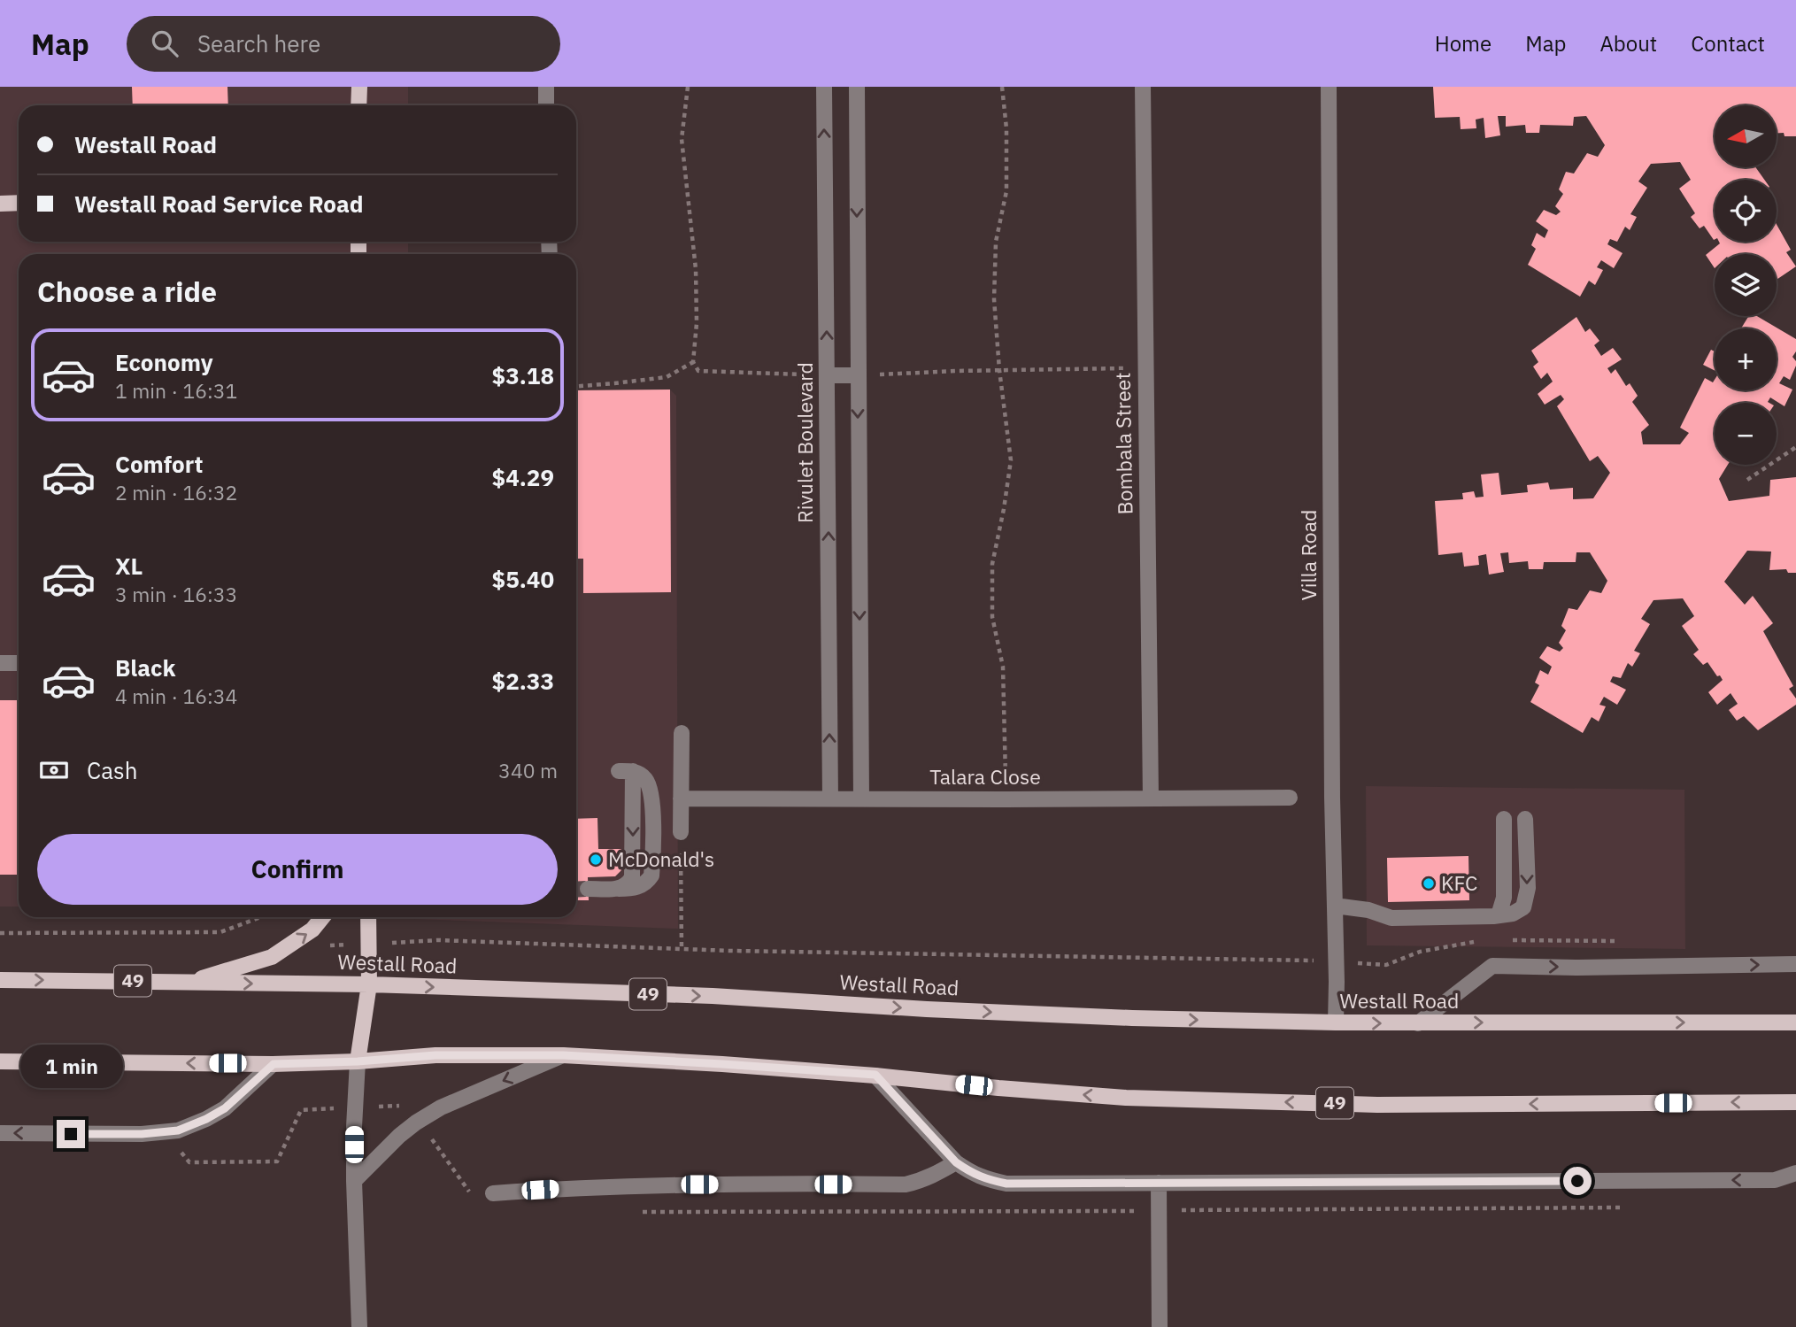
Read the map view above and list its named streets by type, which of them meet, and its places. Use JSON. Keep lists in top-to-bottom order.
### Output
{
  "streets": {
    "main road": ["Westall Road", "49"],
    "street": [
      "Rivulet Boulevard",
      "Bombala Street",
      "Villa Road",
      "Talara Close"
    ]
  },
  "crossings": [
    ["Rivulet Boulevard", "Talara Close"],
    ["Bombala Street", "Talara Close"],
    ["Villa Road", "Westall Road"]
  ],
  "places": ["McDonald's", "KFC"],
  "north": "left",
  "page": {
    "header": "Map",
    "search": "Search here",
    "nav": [
      "Home",
      "Map",
      "About",
      "Contact"
    ],
    "map_buttons": ["+", "−"],
    "banner": ["Westall Road", "Westall Road Service Road"],
    "heading": "Choose a ride",
    "list": [
      {
        "name": "Economy",
        "note": "1 min · 16:31",
        "value": "$3.18"
      },
      {
        "name": "Comfort",
        "note": "2 min · 16:32",
        "value": "$4.29"
      },
      {
        "name": "XL",
        "note": "3 min · 16:33",
        "value": "$5.40"
      },
      {
        "name": "Black",
        "note": "4 min · 16:34",
        "value": "$2.33"
      }
    ],
    "pay": ["Cash", "340 m"],
    "buttons": "Confirm",
    "bubble": "1 min"
  }
}
